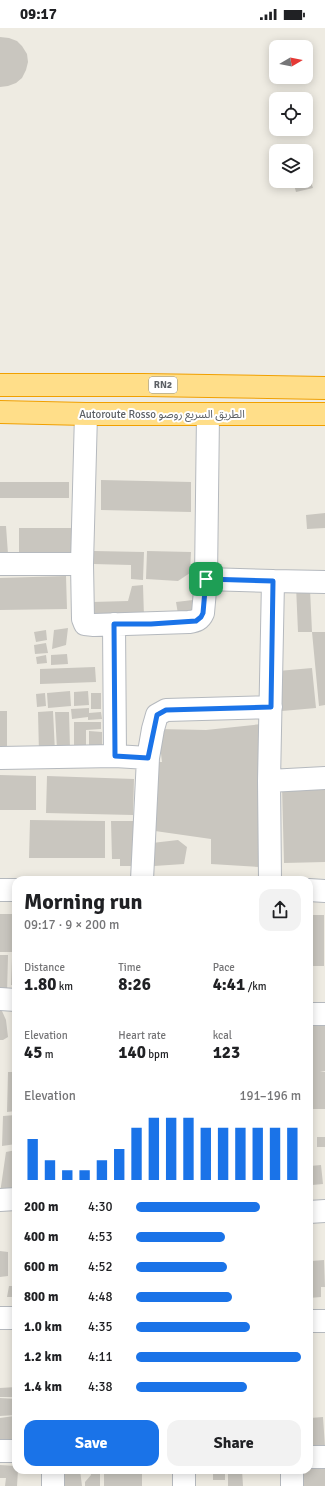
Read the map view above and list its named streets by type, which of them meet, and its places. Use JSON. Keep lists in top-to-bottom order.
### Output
{
  "streets": {
    "highway": ["RN2", "Autoroute Rosso الطريق السريع روصو"]
  },
  "north": "right",
  "page": {
    "status": "09:17",
    "heading": ["Morning run", "09:17 · 9 × 200 m"],
    "stats": [
      ["Distance", "1.80 km"],
      ["Time", "8:26"],
      ["Pace", "4:41 /km"],
      ["Elevation", "45 m"],
      ["Heart rate", "140 bpm"],
      ["kcal", "123"]
    ],
    "chart": ["Elevation", "191–196 m"],
    "list": [
      {
        "name": "200 m",
        "note": "4:30"
      },
      {
        "name": "400 m",
        "note": "4:53"
      },
      {
        "name": "600 m",
        "note": "4:52"
      },
      {
        "name": "800 m",
        "note": "4:48"
      },
      {
        "name": "1.0 km",
        "note": "4:35"
      },
      {
        "name": "1.2 km",
        "note": "4:11"
      },
      {
        "name": "1.4 km",
        "note": "4:38"
      }
    ],
    "buttons": ["Save", "Share"]
  }
}
